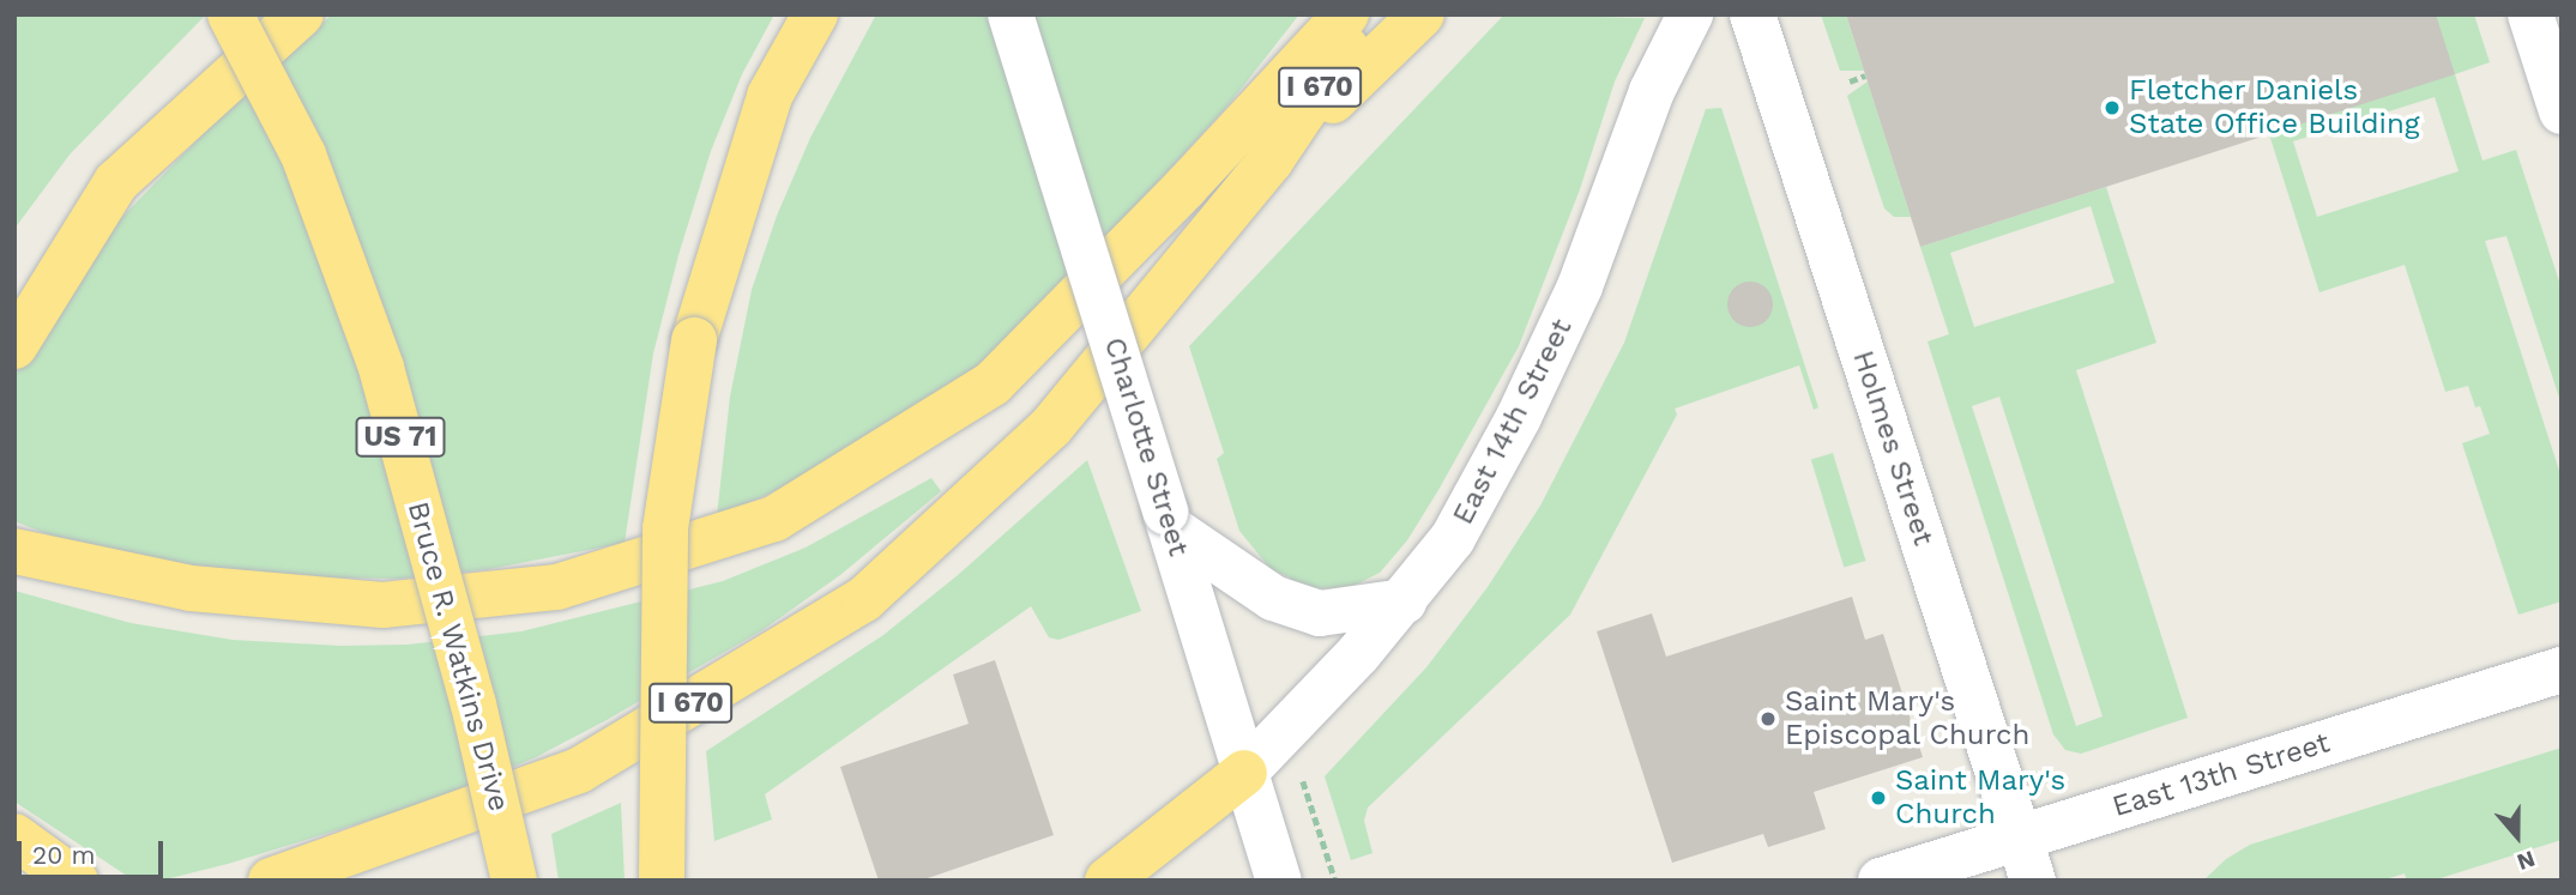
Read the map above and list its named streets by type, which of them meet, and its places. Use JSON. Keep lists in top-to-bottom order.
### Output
{
  "streets": {
    "highway": ["I 670", "US 71", "Bruce R. Watkins Drive"],
    "street": [
      "East 14th Street",
      "Charlotte Street",
      "Holmes Street",
      "East 13th Street"
    ]
  },
  "crossings": [
    ["East 14th Street", "Charlotte Street"],
    ["Holmes Street", "East 13th Street"]
  ],
  "places": ["Fletcher Daniels State Office Building", "Saint Mary's Episcopal Church", "Saint Mary's Church"],
  "scale_bar": "20 m",
  "north": "bottom"
}
